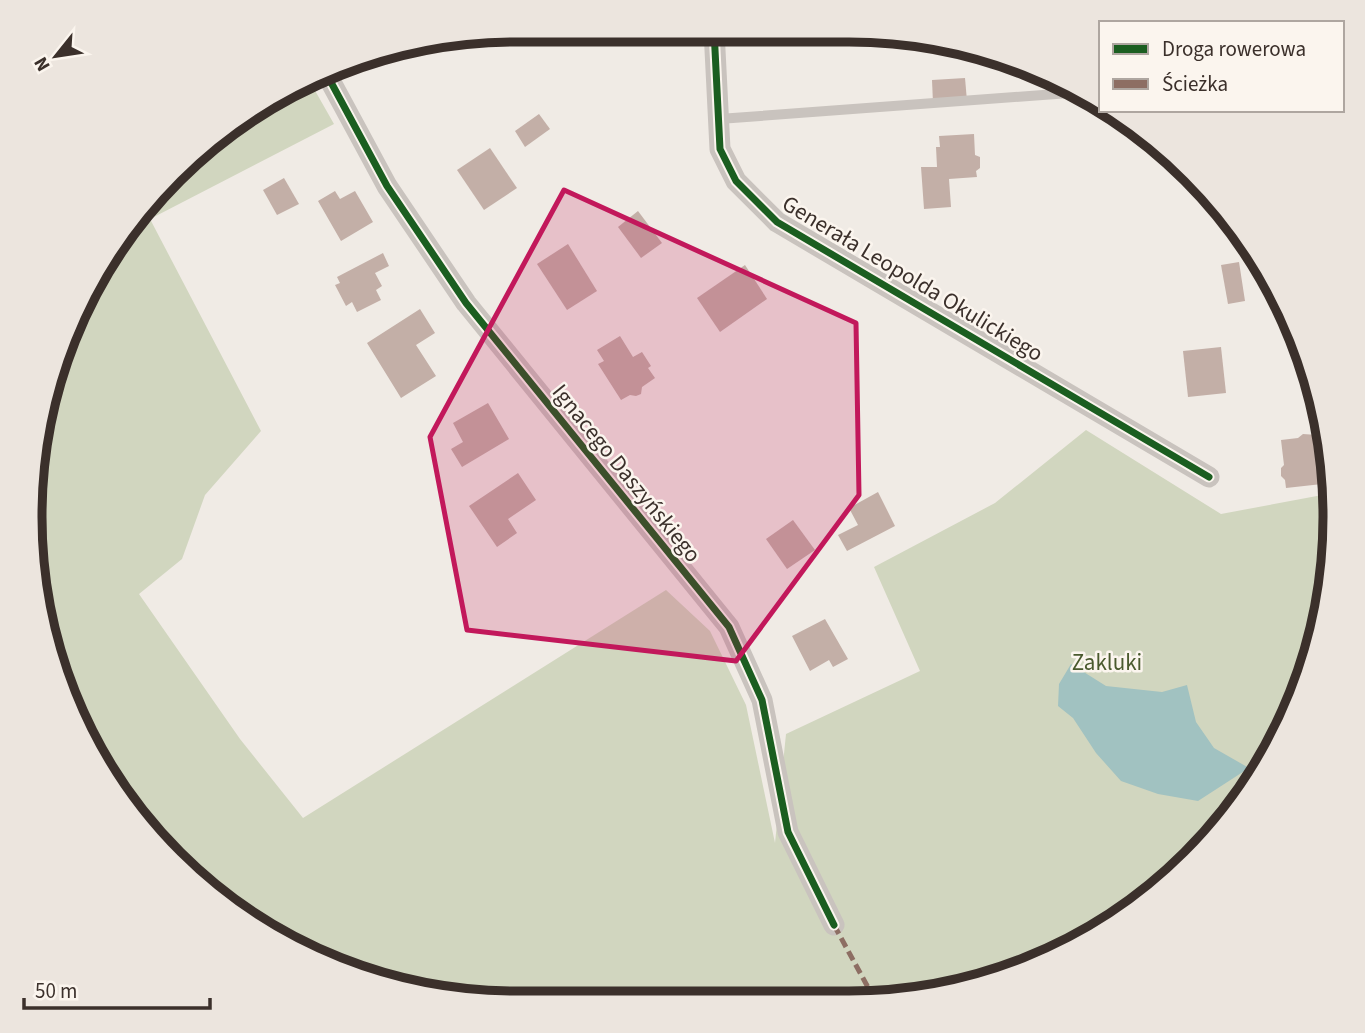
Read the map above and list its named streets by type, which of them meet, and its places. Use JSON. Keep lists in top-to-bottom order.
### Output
{
  "streets": {
    "street": ["Generała Leopolda Okulickiego", "Ignacego Daszyńskiego"]
  },
  "parks": ["Zakluki"],
  "legend": ["Droga rowerowa", "Ścieżka"],
  "scale_bar": "50 m",
  "north": "bottom left"
}
